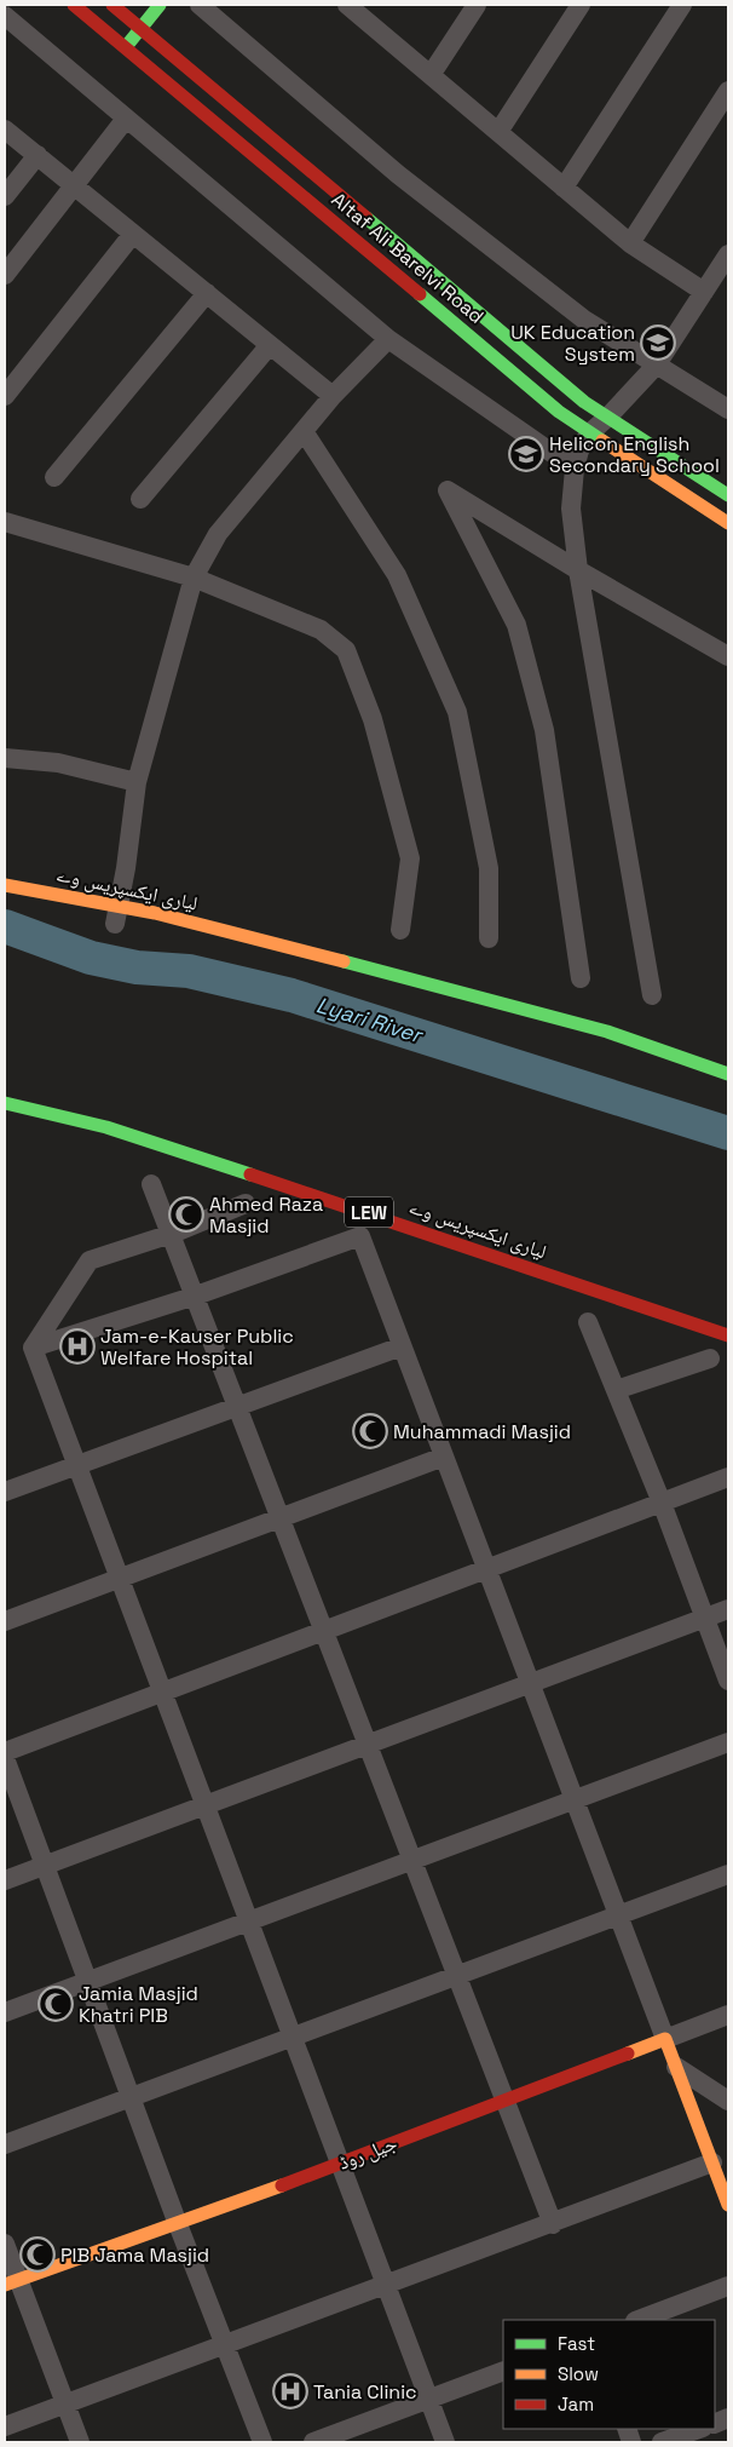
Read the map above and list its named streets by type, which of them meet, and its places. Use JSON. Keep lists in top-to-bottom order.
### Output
{
  "streets": {
    "main road": [
      "Altaf Ali Barelvi Road",
      "لیاری ایکسپریس وے",
      "LEW",
      "جیل روڈ"
    ]
  },
  "water": ["Lyari River"],
  "places": {
    "school or university": ["UK Education System", "Helicon English Secondary School"],
    "mosque": [
      "Ahmed Raza Masjid",
      "Muhammadi Masjid",
      "Jamia Masjid Khatri PIB",
      "PIB Jama Masjid"
    ],
    "hospital": ["Jam-e-Kauser Public Welfare Hospital", "Tania Clinic"]
  },
  "legend": ["Fast", "Slow", "Jam"]
}
